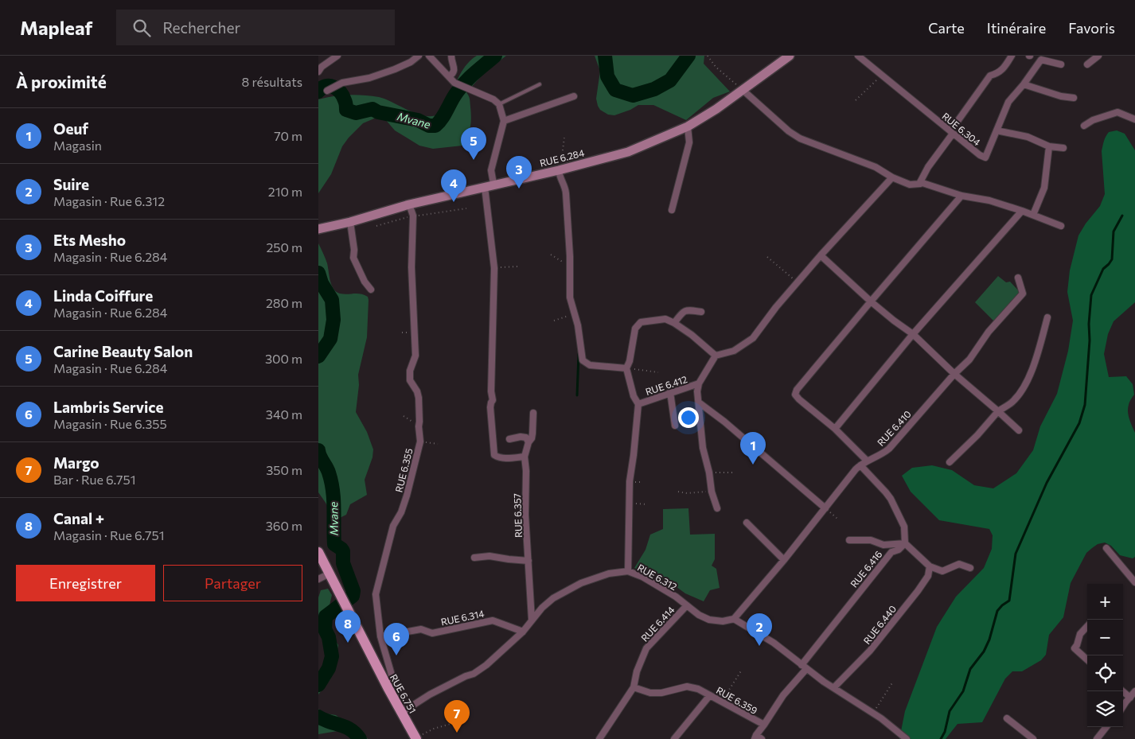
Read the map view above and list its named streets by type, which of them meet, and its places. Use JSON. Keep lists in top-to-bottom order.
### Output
{
  "streets": {
    "main road": ["RUE 6.751"],
    "street": [
      "RUE 6.304",
      "RUE 6.284",
      "RUE 6.412",
      "RUE 6.410",
      "RUE 6.355",
      "RUE 6.357",
      "RUE 6.416",
      "RUE 6.312",
      "RUE 6.314",
      "RUE 6.414",
      "RUE 6.440",
      "RUE 6.359"
    ]
  },
  "crossings": [
    ["RUE 6.284", "RUE 6.355"],
    ["RUE 6.412", "RUE 6.312"],
    ["RUE 6.410", "RUE 6.312"],
    ["RUE 6.355", "RUE 6.314"],
    ["RUE 6.355", "RUE 6.751"],
    ["RUE 6.357", "RUE 6.312"],
    ["RUE 6.416", "RUE 6.359"],
    ["RUE 6.312", "RUE 6.314"],
    ["RUE 6.312", "RUE 6.414"],
    ["RUE 6.312", "RUE 6.751"],
    ["RUE 6.414", "RUE 6.359"]
  ],
  "water": ["Mvane"],
  "page": {
    "header": "Mapleaf",
    "search": "Rechercher",
    "nav": ["Carte", "Itinéraire", "Favoris"],
    "heading": ["À proximité", "8 résultats"],
    "list": [
      {
        "mark": "1",
        "name": "Oeuf",
        "note": "Magasin",
        "value": "70 m"
      },
      {
        "mark": "2",
        "name": "Suire",
        "note": "Magasin · Rue 6.312",
        "value": "210 m"
      },
      {
        "mark": "3",
        "name": "Ets Mesho",
        "note": "Magasin · Rue 6.284",
        "value": "250 m"
      },
      {
        "mark": "4",
        "name": "Linda Coiffure",
        "note": "Magasin · Rue 6.284",
        "value": "280 m"
      },
      {
        "mark": "5",
        "name": "Carine Beauty Salon",
        "note": "Magasin · Rue 6.284",
        "value": "300 m"
      },
      {
        "mark": "6",
        "name": "Lambris Service",
        "note": "Magasin · Rue 6.355",
        "value": "340 m"
      },
      {
        "mark": "7",
        "name": "Margo",
        "note": "Bar · Rue 6.751",
        "value": "350 m"
      },
      {
        "mark": "8",
        "name": "Canal +",
        "note": "Magasin · Rue 6.751",
        "value": "360 m"
      }
    ],
    "pins": [
      "5",
      "3",
      "4",
      "1",
      "8",
      "2",
      "6",
      "7"
    ],
    "buttons": ["Enregistrer", "Partager"],
    "map_buttons": ["+", "−"]
  }
}
